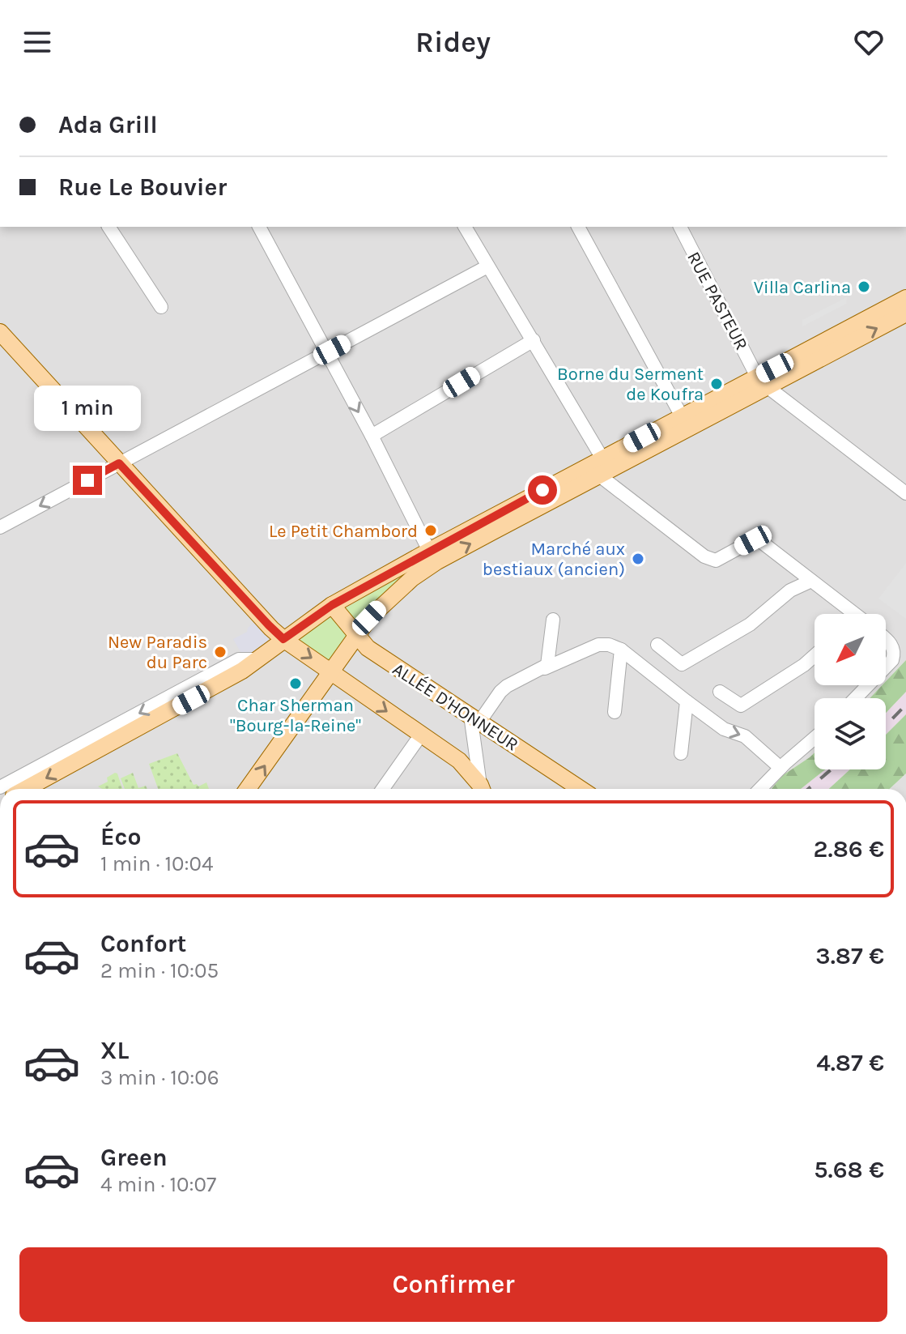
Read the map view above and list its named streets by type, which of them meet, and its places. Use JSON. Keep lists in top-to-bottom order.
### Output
{
  "streets": {
    "main road": ["ALLÉE D'HONNEUR"],
    "street": ["RUE PASTEUR"]
  },
  "places": [
    "Villa Carlina",
    "Borne du Serment de Koufra",
    "Le Petit Chambord",
    "Marché aux bestiaux (ancien)",
    "New Paradis du Parc",
    "Char Sherman \"Bourg-la-Reine\""
  ],
  "north": "bottom left",
  "page": {
    "header": "Ridey",
    "banner": ["Ada Grill", "Rue Le Bouvier"],
    "bubble": "1 min",
    "list": [
      {
        "name": "Éco",
        "note": "1 min · 10:04",
        "value": "2.86 €"
      },
      {
        "name": "Confort",
        "note": "2 min · 10:05",
        "value": "3.87 €"
      },
      {
        "name": "XL",
        "note": "3 min · 10:06",
        "value": "4.87 €"
      },
      {
        "name": "Green",
        "note": "4 min · 10:07",
        "value": "5.68 €"
      }
    ],
    "buttons": "Confirmer"
  }
}
